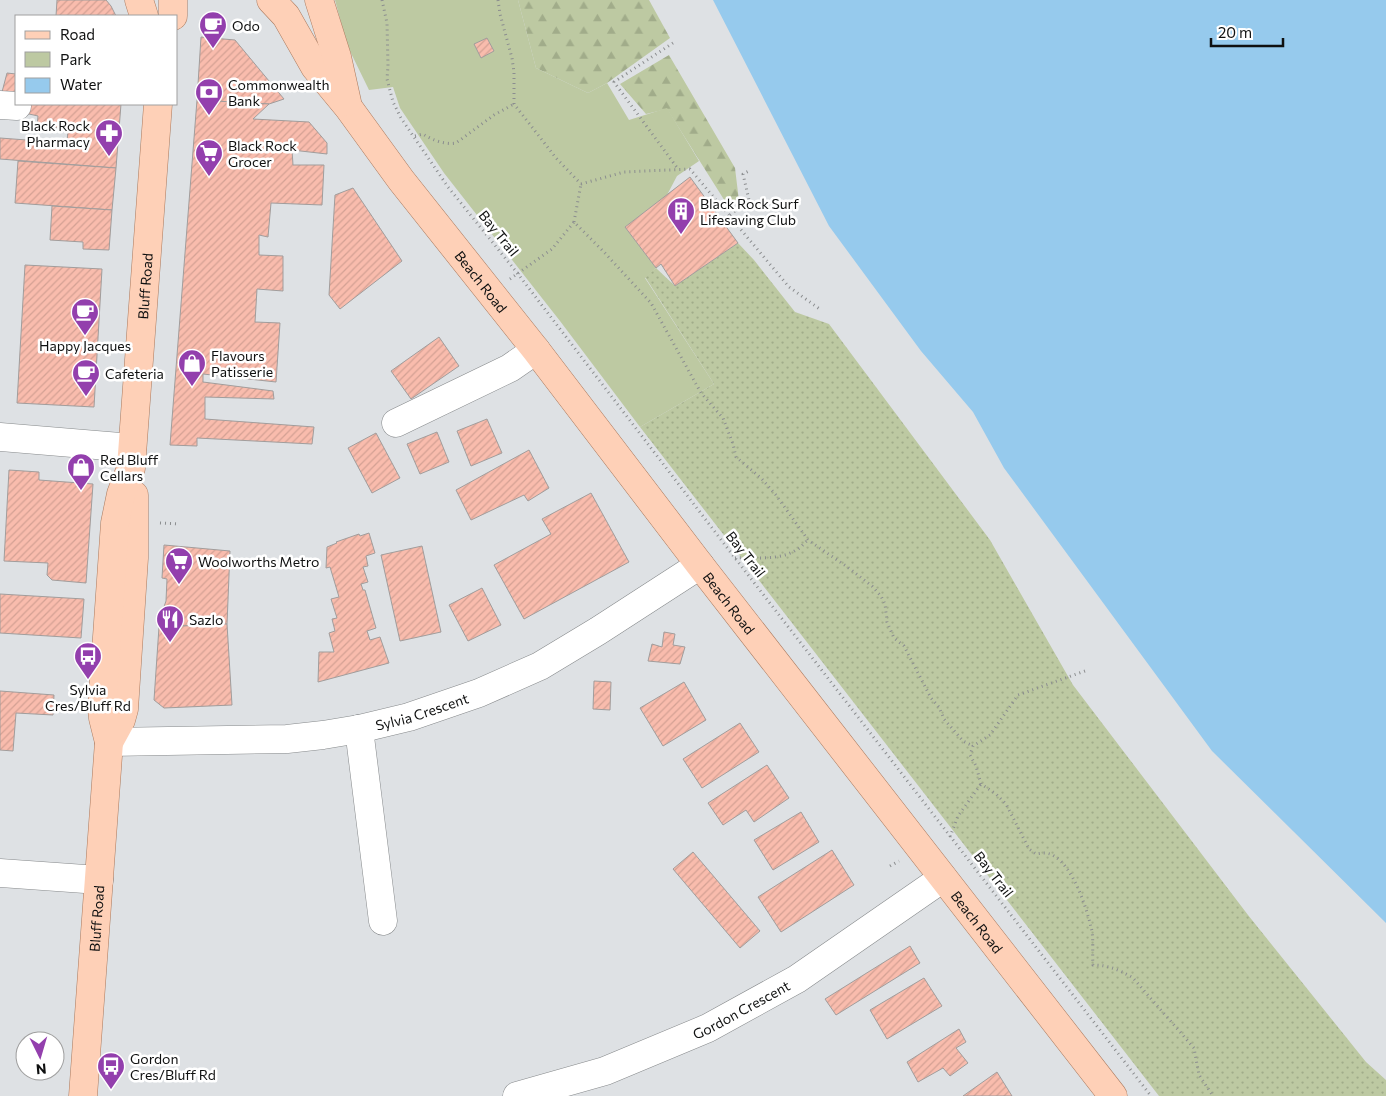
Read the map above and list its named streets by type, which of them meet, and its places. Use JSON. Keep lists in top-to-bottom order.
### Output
{
  "streets": {
    "main road": ["Beach Road", "Bluff Road"],
    "street": ["Sylvia Crescent", "Gordon Crescent"],
    "path": ["Bay Trail"]
  },
  "crossings": [
    ["Beach Road", "Sylvia Crescent"],
    ["Beach Road", "Gordon Crescent"],
    ["Bluff Road", "Sylvia Crescent"]
  ],
  "places": {
    "cafe": ["Odo", "Happy Jacques", "Cafeteria"],
    "bank": ["Commonwealth Bank"],
    "pharmacy": ["Black Rock Pharmacy"],
    "supermarket": ["Black Rock Grocer", "Woolworths Metro"],
    "building": ["Black Rock Surf Lifesaving Club"],
    "shop": ["Flavours Patisserie", "Red Bluff Cellars"],
    "restaurant": ["Sazlo"],
    "bus stop": ["Sylvia Cres/Bluff Rd", "Gordon Cres/Bluff Rd"]
  },
  "legend": ["Road", "Park", "Water"],
  "scale_bar": "20 m",
  "north": "bottom"
}
